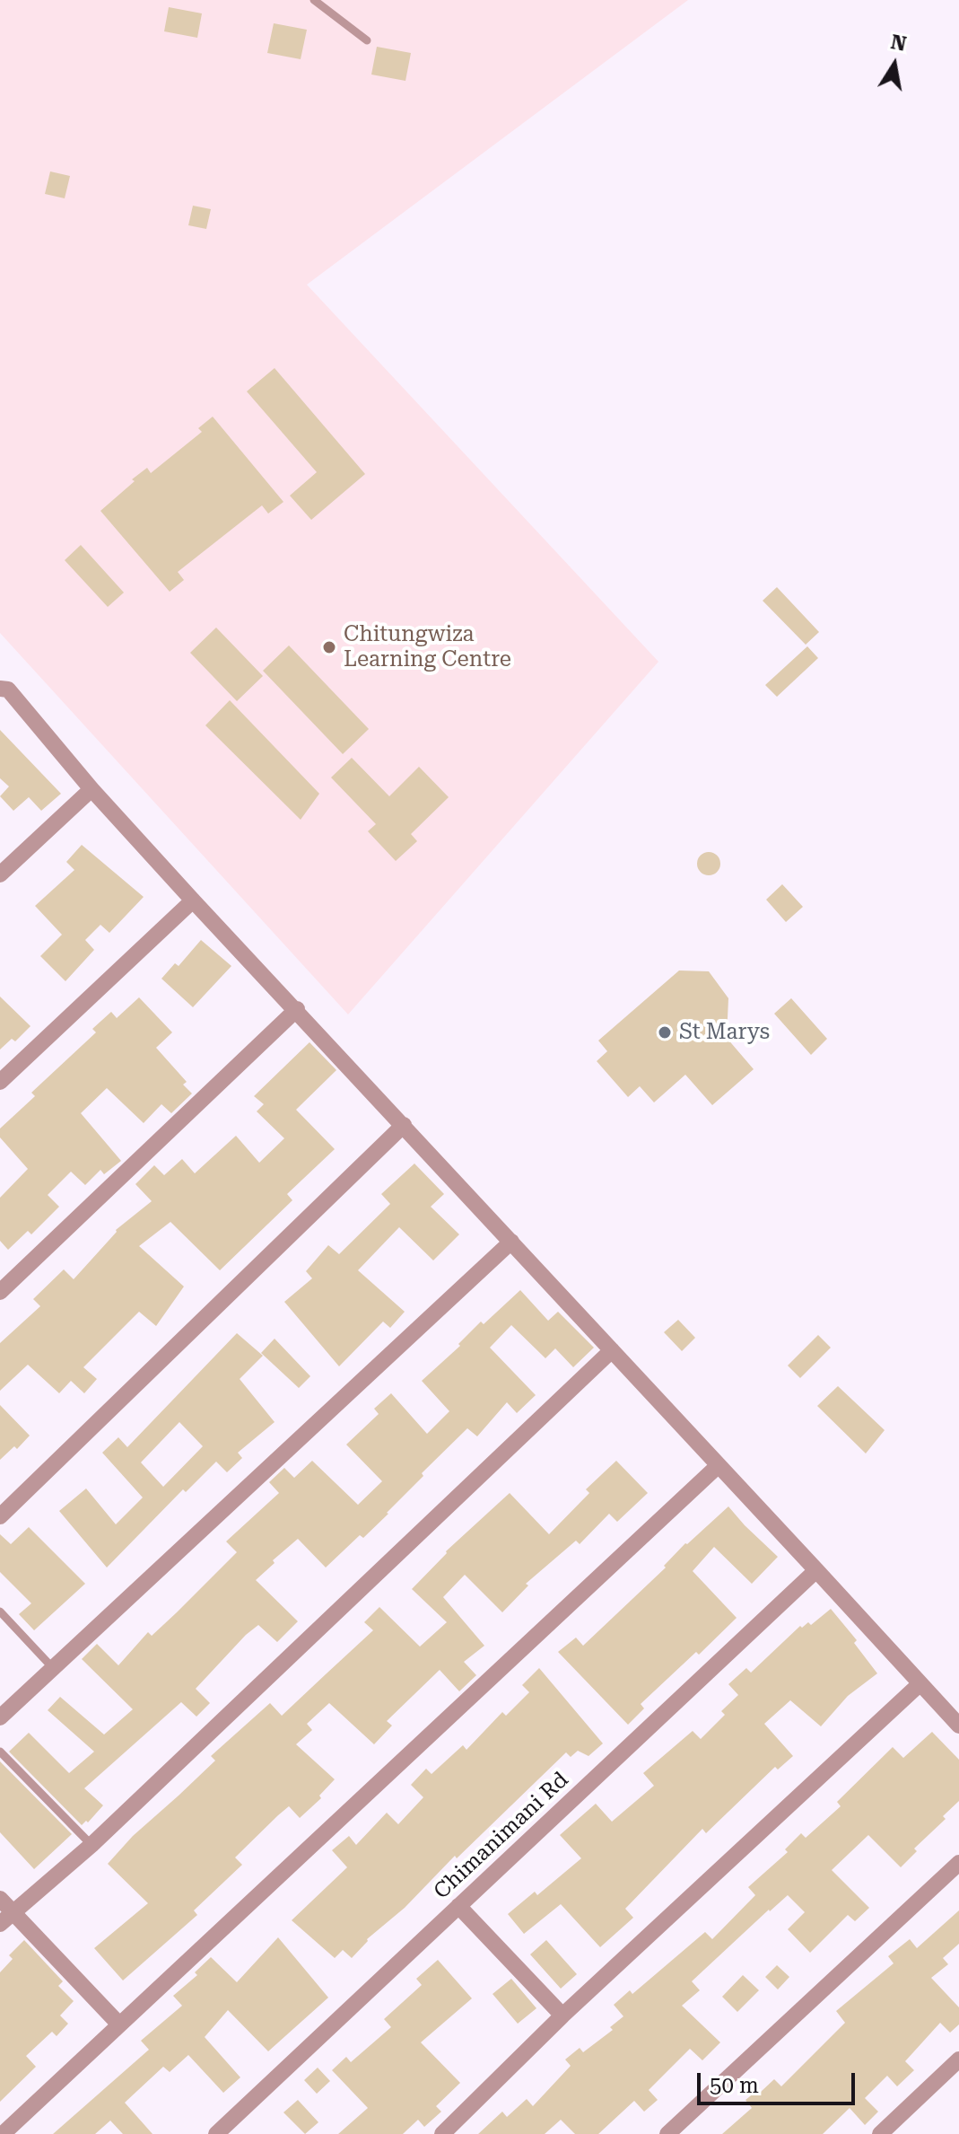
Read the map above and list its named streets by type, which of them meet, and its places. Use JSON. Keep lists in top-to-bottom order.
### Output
{
  "streets": {
    "street": ["Chimanimani Rd"]
  },
  "places": ["Chitungwiza Learning Centre", "St Marys"],
  "scale_bar": "50 m",
  "north": "top"
}
